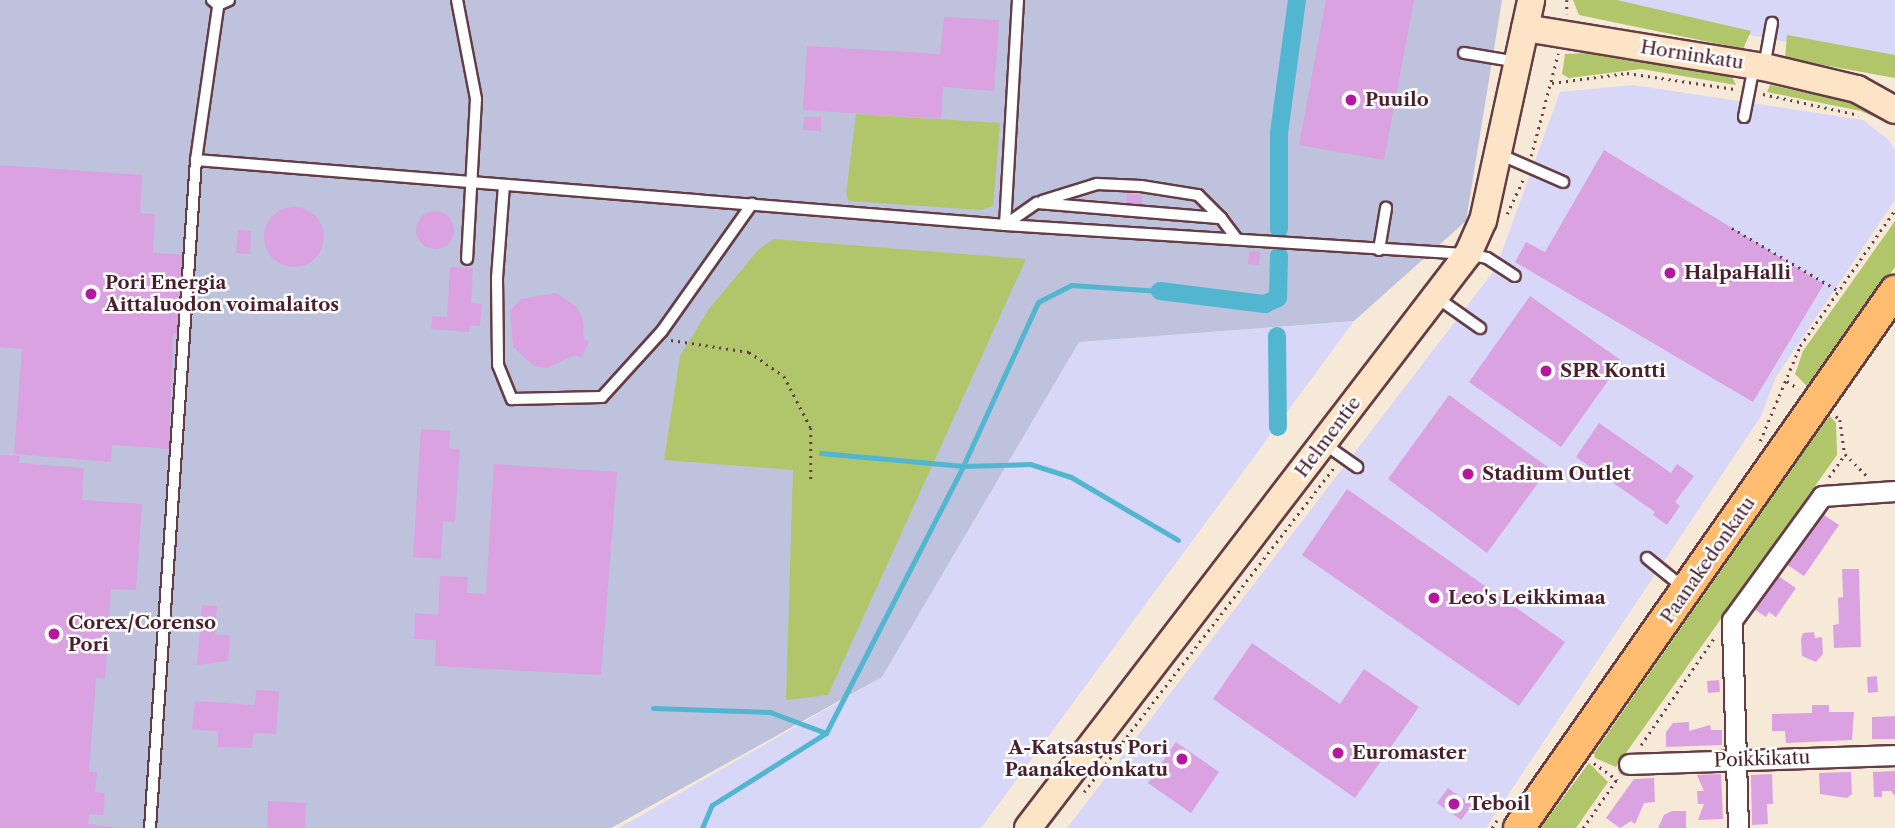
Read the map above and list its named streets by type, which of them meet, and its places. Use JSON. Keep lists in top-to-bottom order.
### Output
{
  "streets": {
    "main road": ["Paanakedonkatu"],
    "street": ["Horninkatu", "Helmentie", "Poikkikatu"]
  },
  "crossings": [
    ["Horninkatu", "Helmentie"]
  ],
  "places": [
    "Puuilo",
    "HalpaHalli",
    "Pori Energia Aittaluodon voimalaitos",
    "SPR Kontti",
    "Stadium Outlet",
    "Leo's Leikkimaa",
    "Corex/Corenso Pori",
    "Euromaster",
    "A-Katsastus Pori Paanakedonkatu",
    "Teboil"
  ]
}
